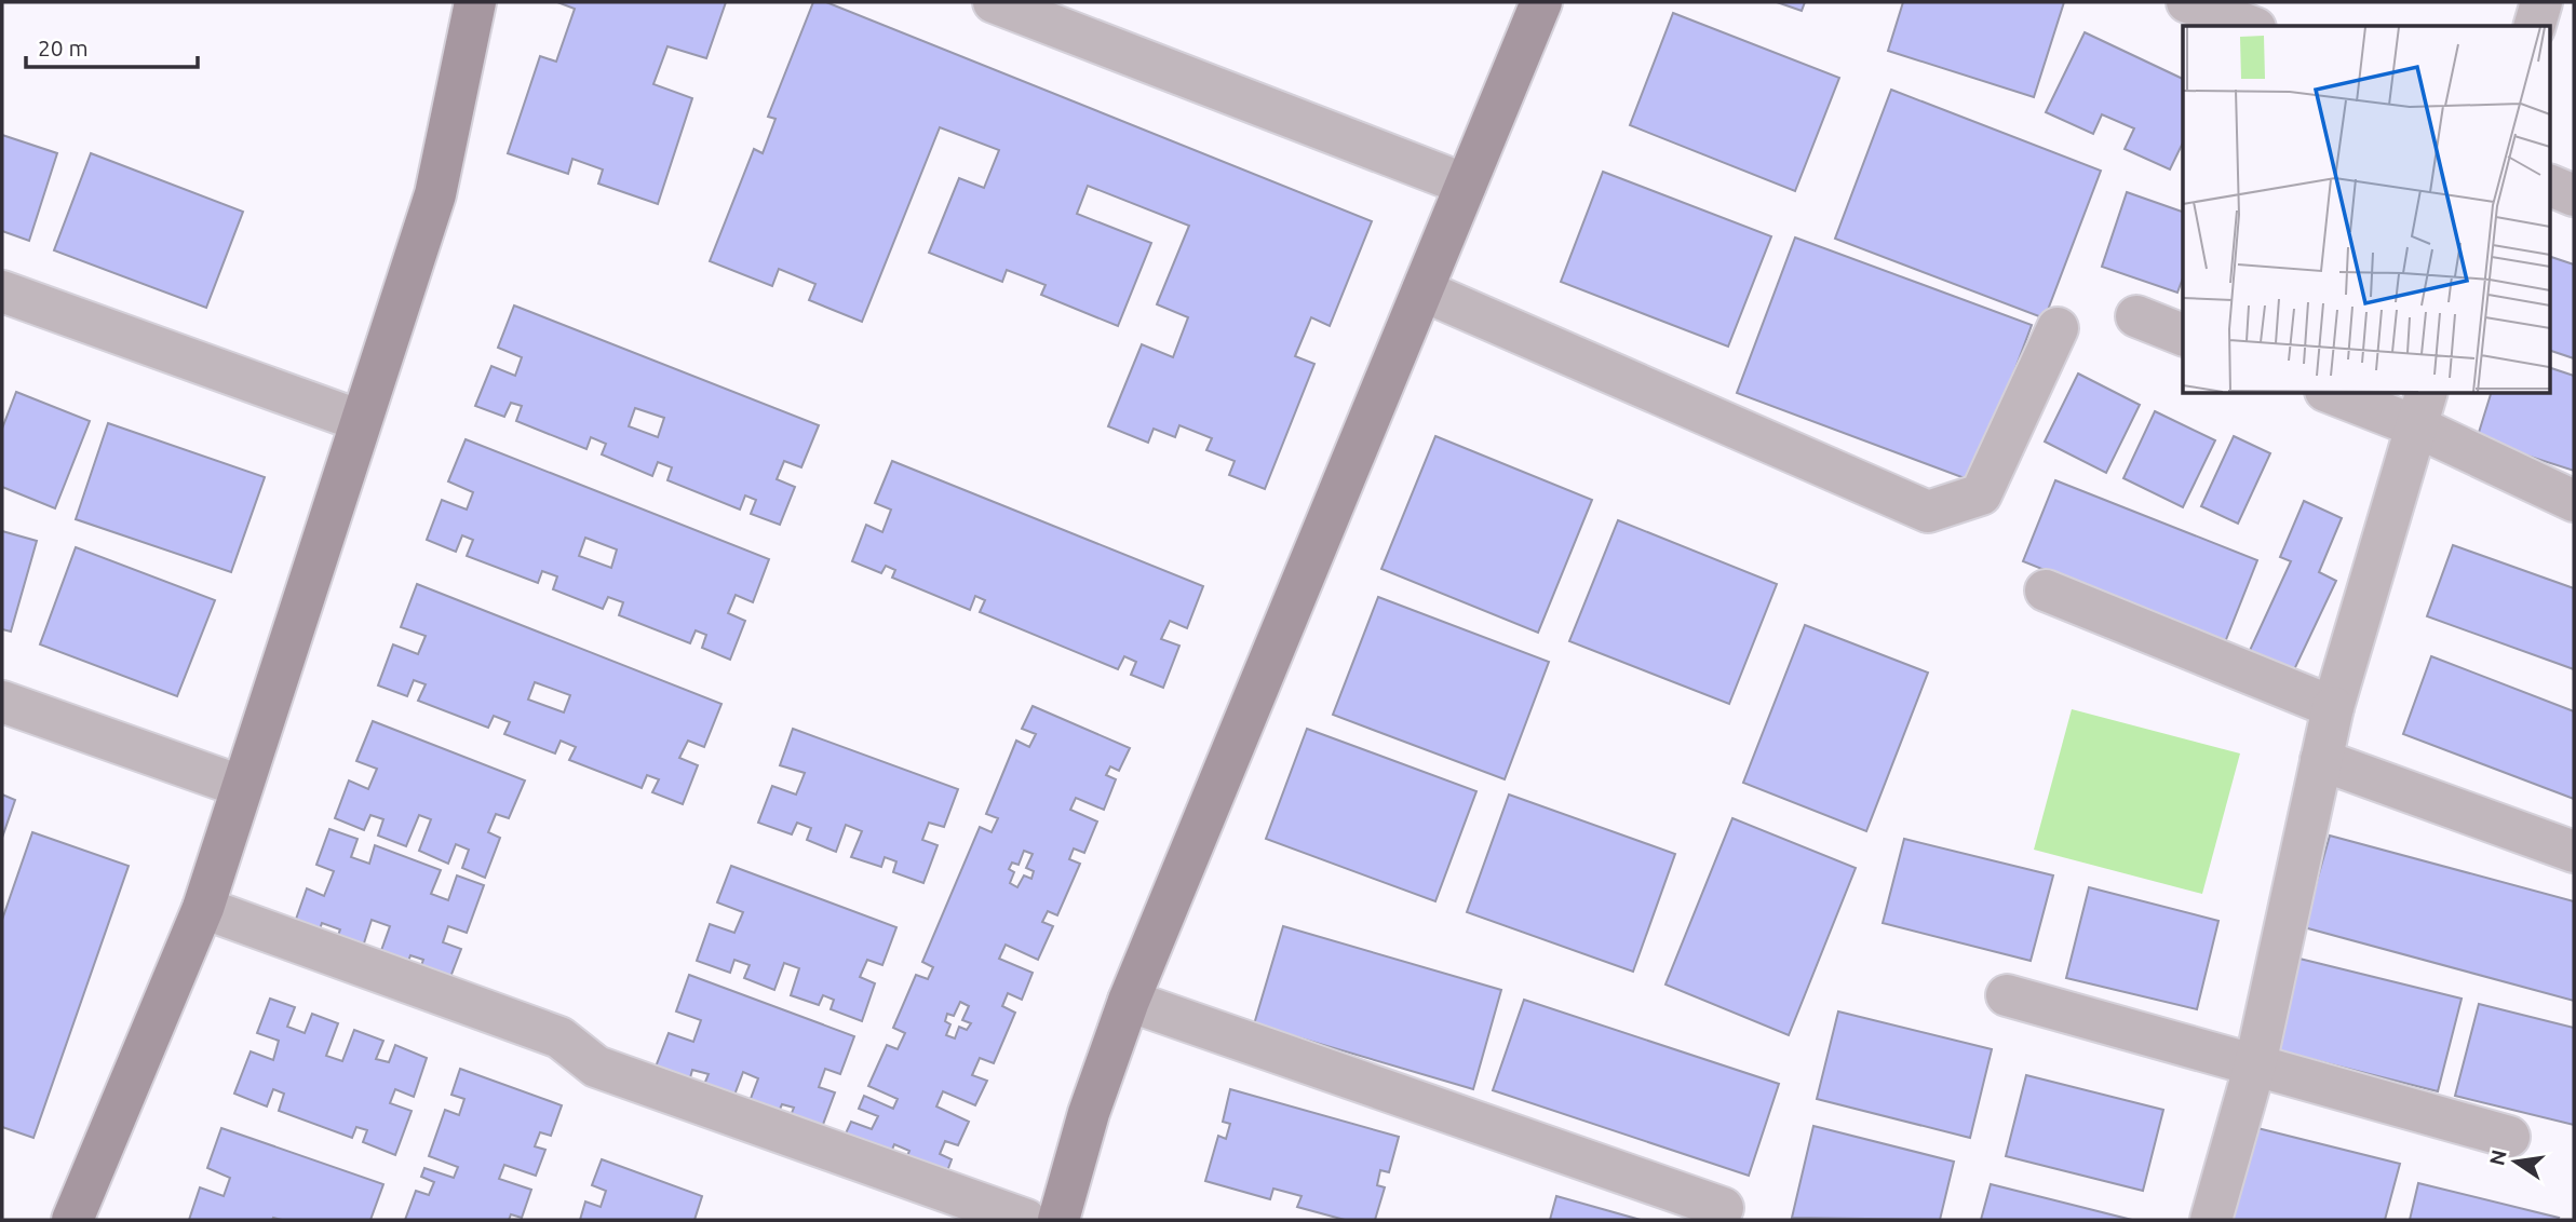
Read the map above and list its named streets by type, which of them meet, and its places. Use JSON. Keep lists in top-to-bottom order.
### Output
{
  "scale_bar": "20 m",
  "north": "left"
}
